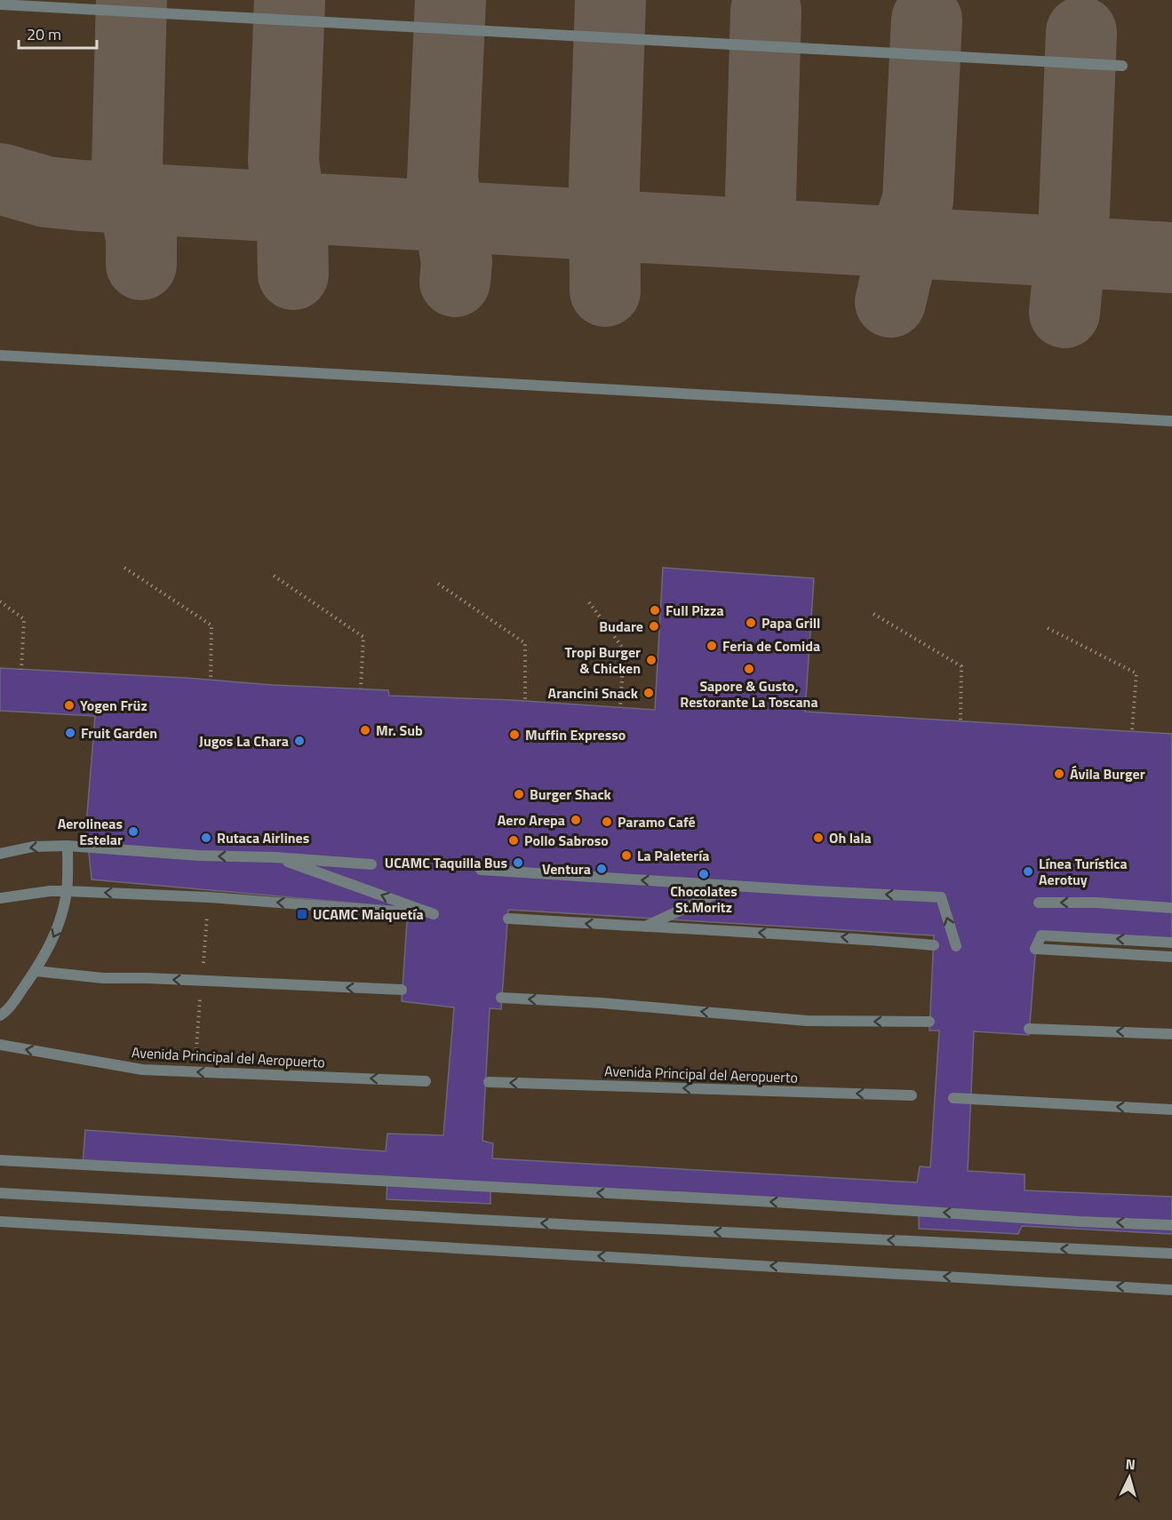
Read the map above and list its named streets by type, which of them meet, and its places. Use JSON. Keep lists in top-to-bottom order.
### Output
{
  "streets": {
    "lane": ["Avenida Principal del Aeropuerto"]
  },
  "places": {
    "other": [
      "Full Pizza",
      "Papa Grill",
      "Budare",
      "Feria de Comida",
      "Tropi Burger & Chicken",
      "Sapore & Gusto, Restorante La Toscana",
      "Arancini Snack",
      "Yogen Früz",
      "Mr. Sub",
      "Fruit Garden",
      "Muffin Expresso",
      "Jugos La Chara",
      "Ávila Burger",
      "Burger Shack",
      "Aero Arepa",
      "Paramo Café",
      "Aerolineas Estelar",
      "Rutaca Airlines",
      "Oh lala",
      "Pollo Sabroso",
      "La Paletería",
      "UCAMC Taquilla Bus",
      "Ventura",
      "Línea Turística Aerotuy",
      "Chocolates St.Moritz"
    ],
    "transit": ["UCAMC Maiquetía"]
  },
  "scale_bar": "20 m",
  "north": "top"
}
